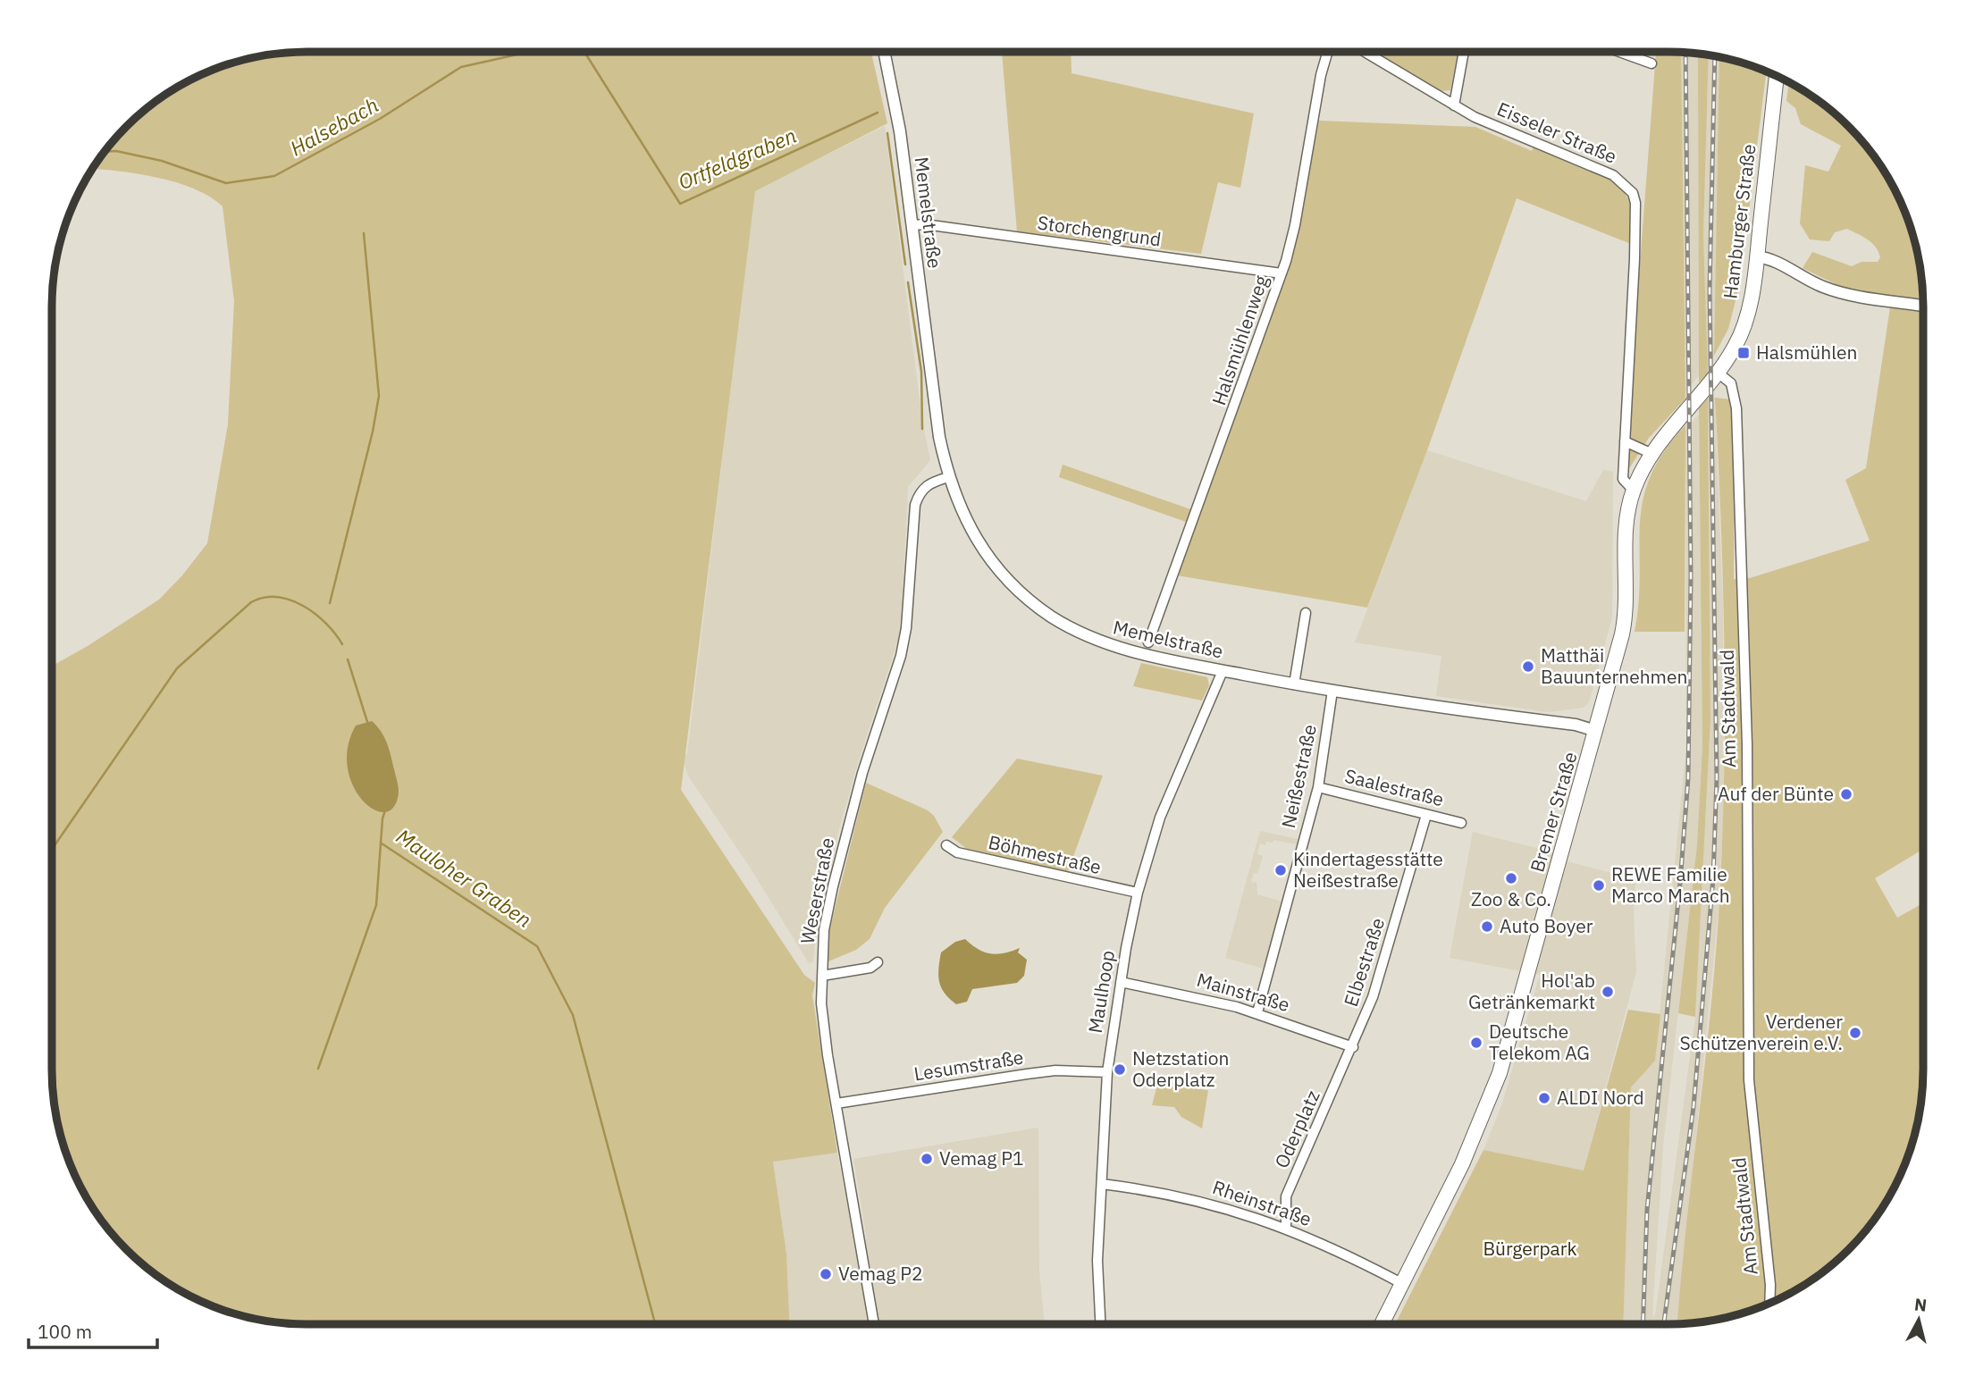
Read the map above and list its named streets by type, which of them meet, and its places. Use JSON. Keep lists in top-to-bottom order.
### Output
{
  "streets": {
    "main road": ["Hamburger Straße", "Bremer Straße"],
    "street": [
      "Eisseler Straße",
      "Memelstraße",
      "Storchengrund",
      "Halsmühlenweg",
      "Am Stadtwald",
      "Neißestraße",
      "Saalestraße",
      "Böhmestraße",
      "Weserstraße",
      "Elbestraße",
      "Maulhoop",
      "Mainstraße",
      "Lesumstraße",
      "Oderplatz",
      "Rheinstraße"
    ]
  },
  "crossings": [
    ["Eisseler Straße", "Bremer Straße"],
    ["Memelstraße", "Storchengrund"],
    ["Memelstraße", "Neißestraße"],
    ["Memelstraße", "Bremer Straße"],
    ["Memelstraße", "Weserstraße"],
    ["Memelstraße", "Maulhoop"],
    ["Hamburger Straße", "Am Stadtwald"],
    ["Hamburger Straße", "Bremer Straße"],
    ["Storchengrund", "Halsmühlenweg"],
    ["Am Stadtwald", "Bremer Straße"],
    ["Neißestraße", "Saalestraße"],
    ["Neißestraße", "Mainstraße"],
    ["Saalestraße", "Elbestraße"],
    ["Bremer Straße", "Rheinstraße"],
    ["Böhmestraße", "Maulhoop"],
    ["Weserstraße", "Lesumstraße"],
    ["Elbestraße", "Mainstraße"],
    ["Elbestraße", "Oderplatz"],
    ["Maulhoop", "Mainstraße"],
    ["Maulhoop", "Lesumstraße"],
    ["Maulhoop", "Rheinstraße"],
    ["Mainstraße", "Oderplatz"],
    ["Oderplatz", "Rheinstraße"]
  ],
  "water": ["Halsebach", "Ortfeldgraben", "Mauloher Graben"],
  "parks": ["Bürgerpark"],
  "places": {
    "transit": ["Halsmühlen"],
    "other": [
      "Matthäi Bauunternehmen",
      "Auf der Bünte",
      "Kindertagesstätte Neißestraße",
      "Zoo & Co.",
      "REWE Familie Marco Marach",
      "Auto Boyer",
      "Hol'ab Getränkemarkt",
      "Verdener Schützenverein e.V.",
      "Deutsche Telekom AG",
      "Netzstation Oderplatz",
      "ALDI Nord",
      "Vemag P1",
      "Vemag P2"
    ]
  },
  "scale_bar": "100 m",
  "north": "top"
}
